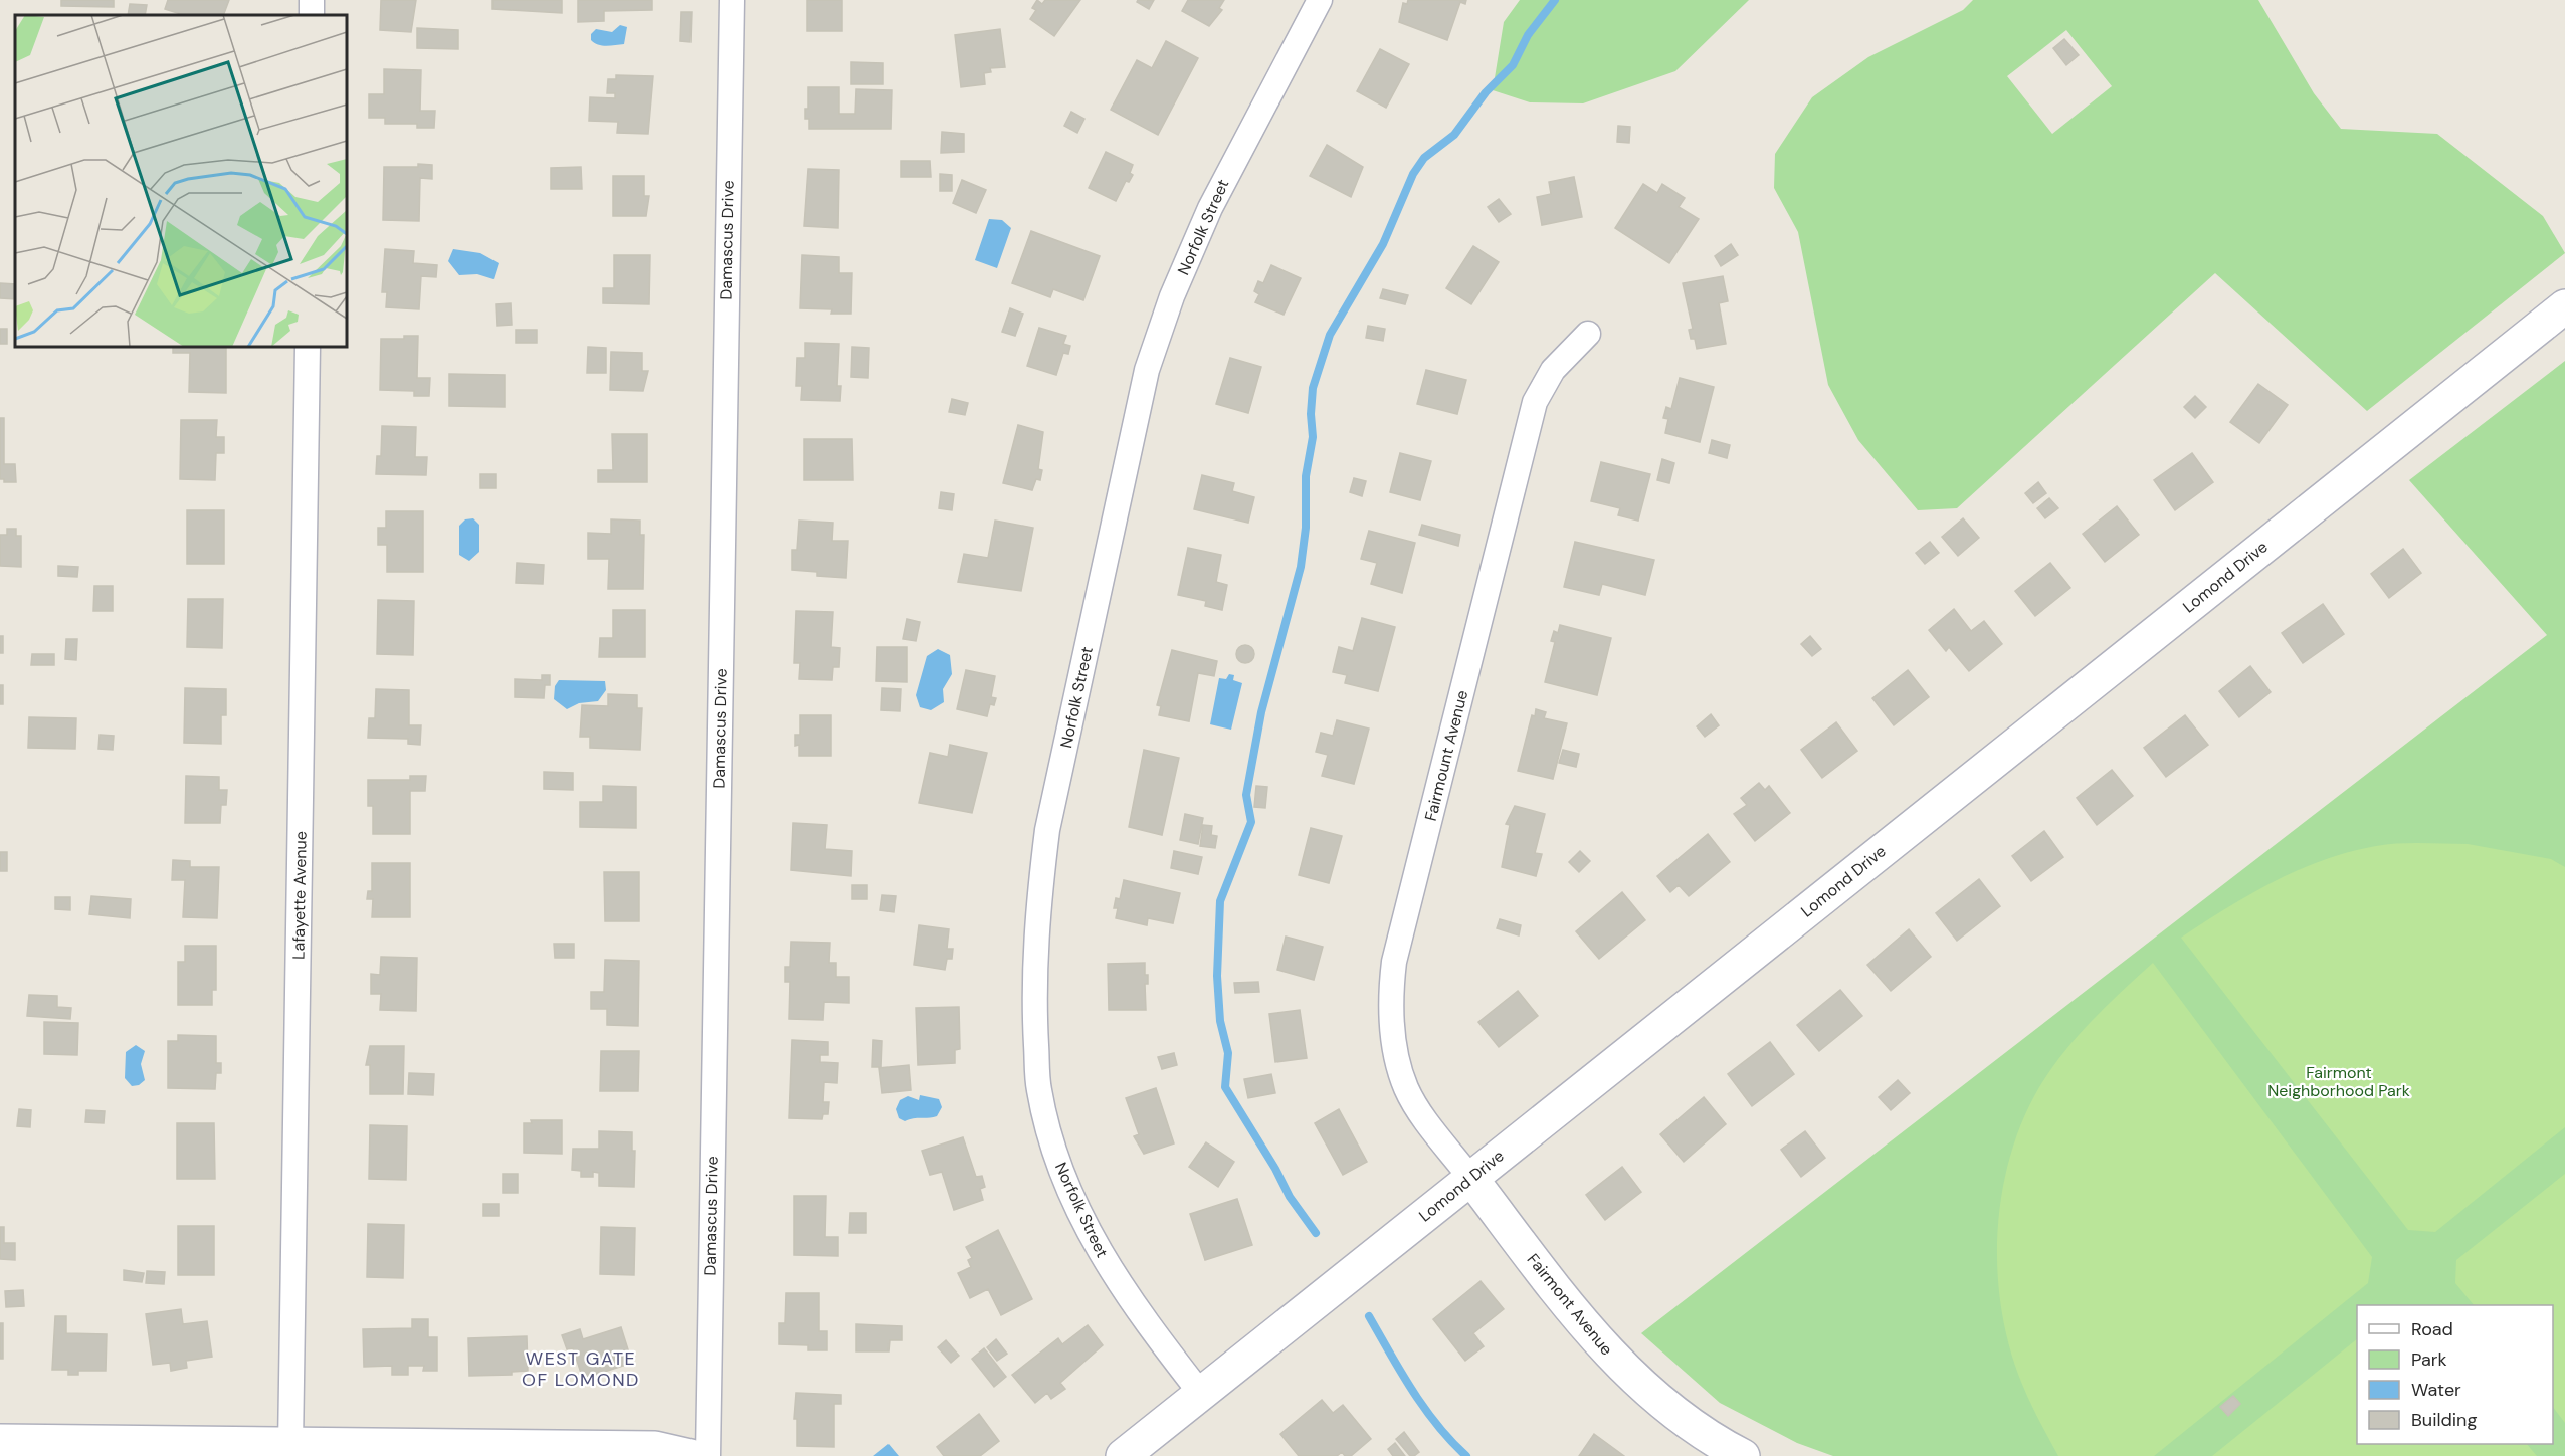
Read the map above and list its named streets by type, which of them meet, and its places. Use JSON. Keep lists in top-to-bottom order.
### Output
{
  "streets": {
    "main road": ["Lomond Drive", "Fairmont Avenue"],
    "street": [
      "Norfolk Street",
      "Damascus Drive",
      "Fairmount Avenue",
      "Lafayette Avenue"
    ]
  },
  "crossings": [
    ["Norfolk Street", "Lomond Drive"],
    ["Lomond Drive", "Fairmount Avenue"],
    ["Lomond Drive", "Fairmont Avenue"],
    ["Fairmount Avenue", "Fairmont Avenue"]
  ],
  "districts": ["WEST GATE OF LOMOND"],
  "parks": ["Fairmont Neighborhood Park"],
  "legend": [
    "Road",
    "Park",
    "Water",
    "Building"
  ]
}
